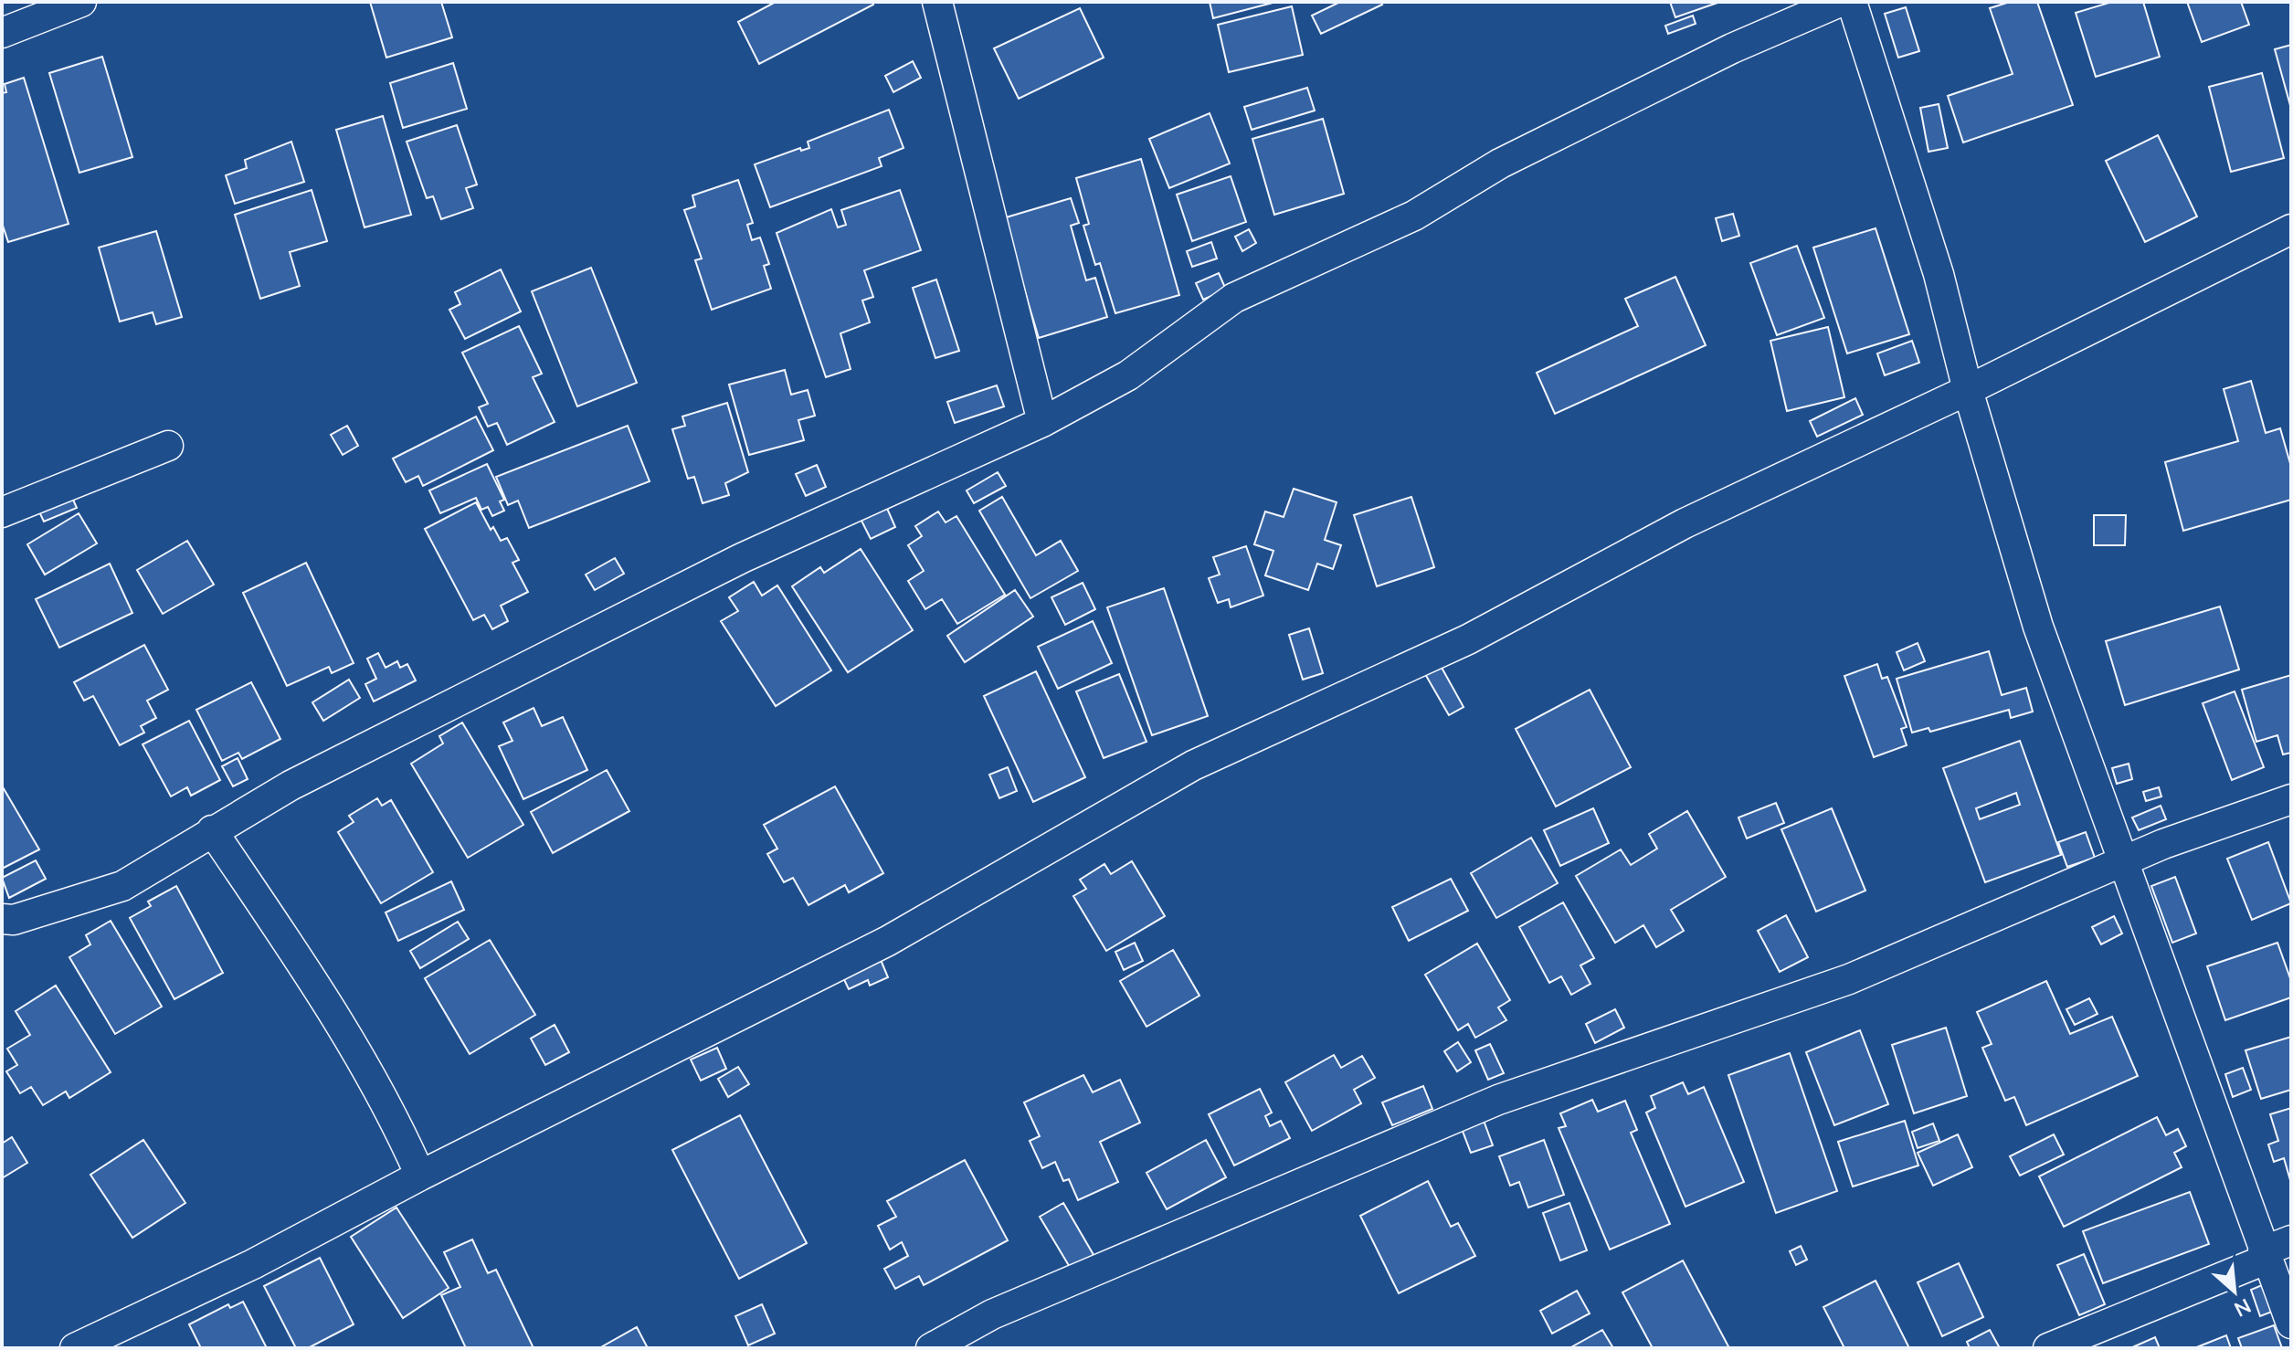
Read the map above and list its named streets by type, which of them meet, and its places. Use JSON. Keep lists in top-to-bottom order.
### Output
{
  "north": "bottom right"
}
